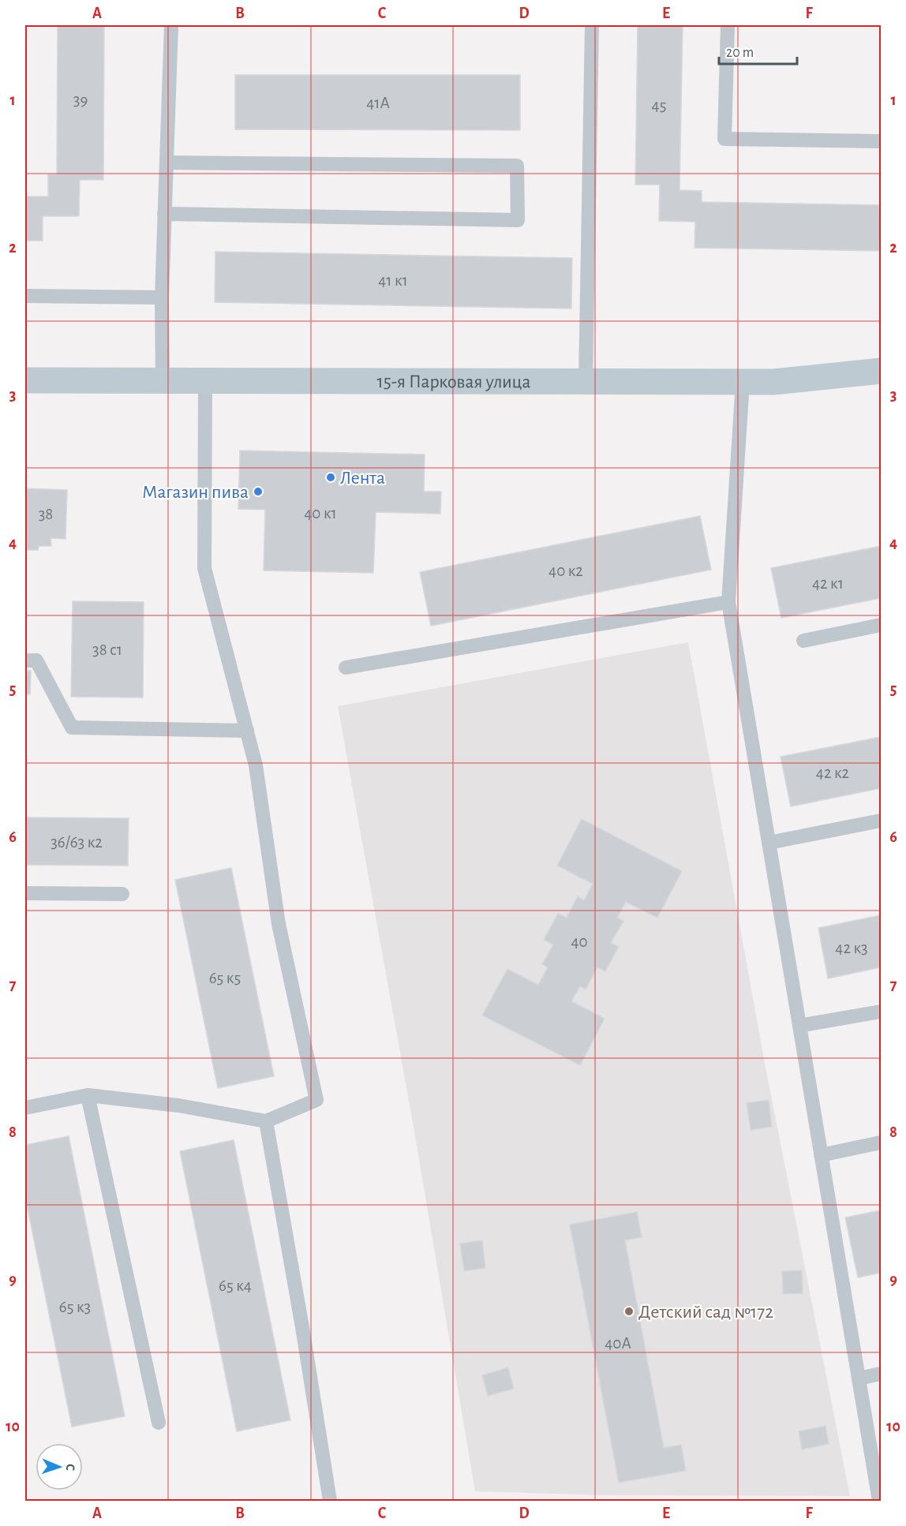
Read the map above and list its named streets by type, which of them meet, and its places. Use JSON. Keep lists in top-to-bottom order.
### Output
{
  "streets": {
    "street": ["15-я Парковая улица"]
  },
  "places": ["Лента", "Магазин пива", "Детский сад №172"],
  "house_numbers": [
    "39",
    "41А",
    "45",
    "41 к1",
    "40 к1",
    "38",
    "40 к2",
    "42 к1",
    "38 с1",
    "42 к2",
    "36/63 к2",
    "40",
    "42 к3",
    "65 к5",
    "65 к4",
    "65 к3",
    "40А"
  ],
  "scale_bar": "20 m",
  "north": "right",
  "grid": {
    "columns": [
      "A",
      "B",
      "C",
      "D",
      "E",
      "F"
    ],
    "rows": [
      "1",
      "2",
      "3",
      "4",
      "5",
      "6",
      "7",
      "8",
      "9",
      "10"
    ]
  }
}
